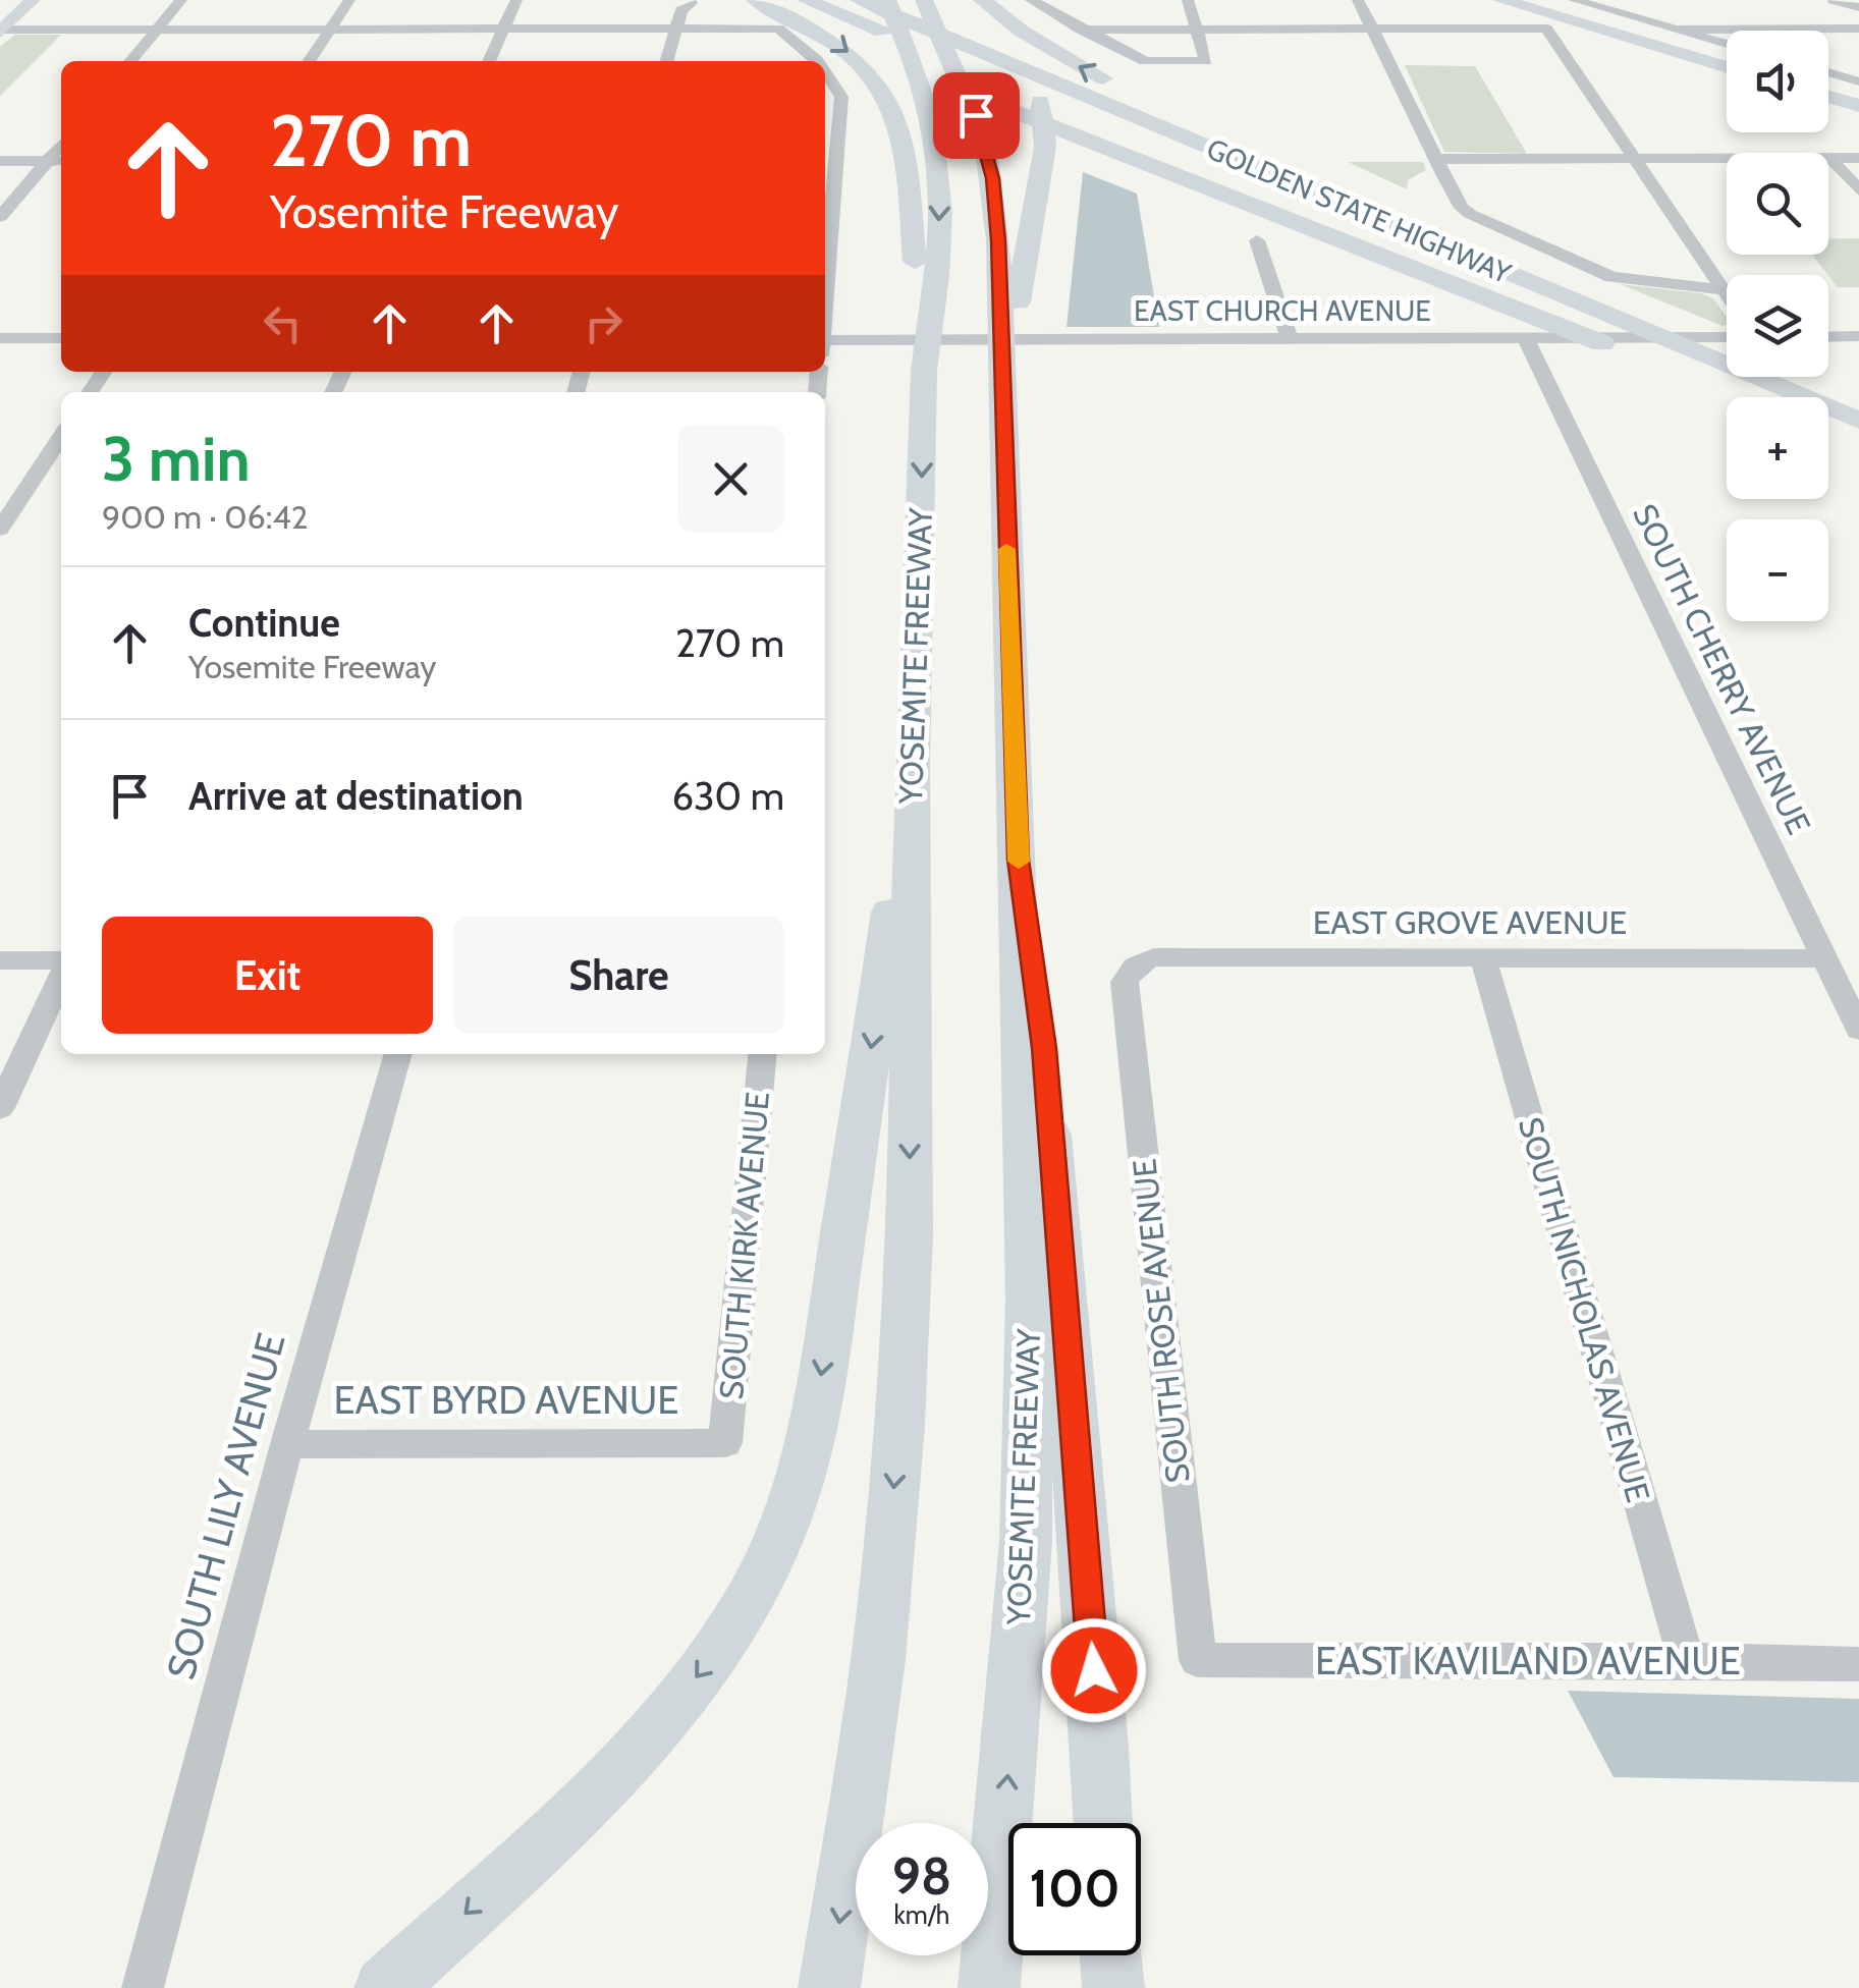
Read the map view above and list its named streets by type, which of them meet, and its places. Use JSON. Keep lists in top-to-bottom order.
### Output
{
  "streets": {
    "highway": ["GOLDEN STATE HIGHWAY", "YOSEMITE FREEWAY"],
    "street": [
      "EAST CHURCH AVENUE",
      "SOUTH CHERRY AVENUE",
      "EAST GROVE AVENUE",
      "SOUTH KIRK AVENUE",
      "SOUTH NICHOLAS AVENUE",
      "SOUTH ROSE AVENUE",
      "EAST BYRD AVENUE",
      "SOUTH LILY AVENUE",
      "EAST KAVILAND AVENUE"
    ]
  },
  "crossings": [
    ["EAST CHURCH AVENUE", "SOUTH CHERRY AVENUE"],
    ["SOUTH CHERRY AVENUE", "EAST GROVE AVENUE"],
    ["EAST GROVE AVENUE", "SOUTH NICHOLAS AVENUE"],
    ["EAST GROVE AVENUE", "SOUTH ROSE AVENUE"],
    ["SOUTH KIRK AVENUE", "EAST BYRD AVENUE"],
    ["SOUTH NICHOLAS AVENUE", "EAST KAVILAND AVENUE"],
    ["SOUTH ROSE AVENUE", "EAST KAVILAND AVENUE"],
    ["EAST BYRD AVENUE", "SOUTH LILY AVENUE"]
  ],
  "page": {
    "map_buttons": ["+", "−"],
    "turn": ["270 m", "Yosemite Freeway"],
    "heading": ["3 min", "900 m · 06:42"],
    "list": [
      {
        "name": "Continue",
        "note": "Yosemite Freeway",
        "value": "270 m"
      },
      {
        "name": "Arrive at destination",
        "value": "630 m"
      }
    ],
    "buttons": ["Exit", "Share"],
    "speed": "98 km/h",
    "limit": "100"
  }
}
